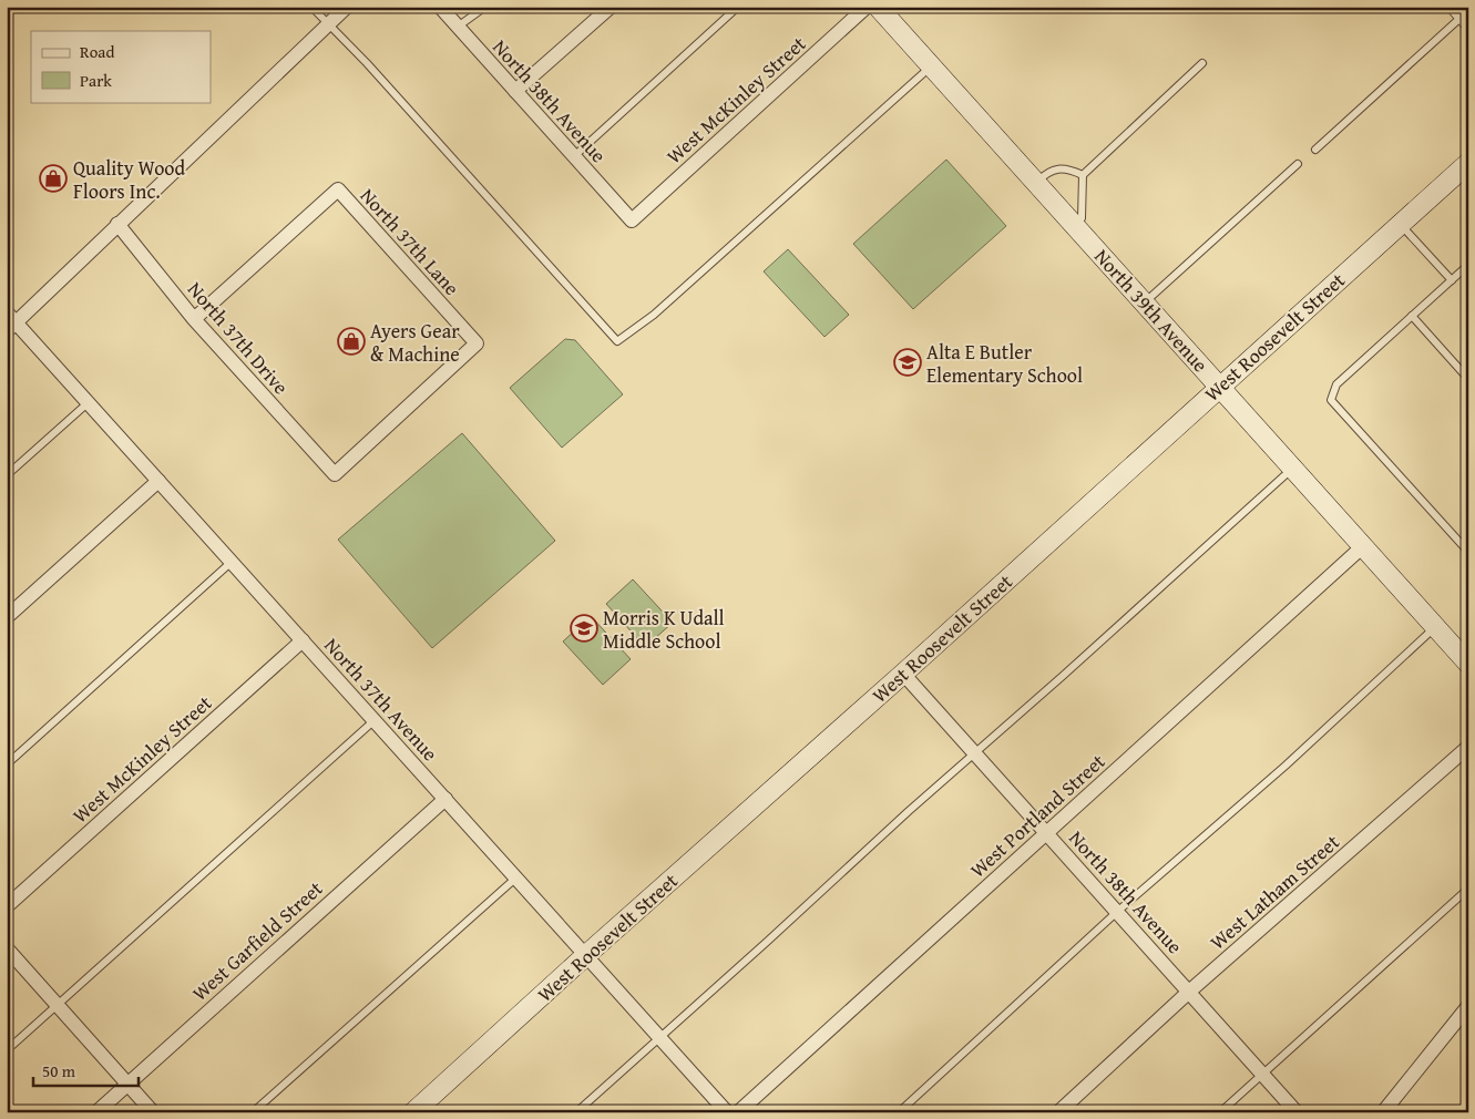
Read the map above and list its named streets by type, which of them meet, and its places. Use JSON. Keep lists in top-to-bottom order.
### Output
{
  "streets": {
    "street": [
      "West McKinley Street",
      "North 38th Avenue",
      "North 37th Lane",
      "North 39th Avenue",
      "West Roosevelt Street",
      "North 37th Drive",
      "North 37th Avenue",
      "West Portland Street",
      "West Latham Street",
      "West Garfield Street"
    ]
  },
  "crossings": [
    ["West McKinley Street", "North 38th Avenue"],
    ["West McKinley Street", "North 37th Avenue"],
    ["North 38th Avenue", "West Roosevelt Street"],
    ["North 38th Avenue", "West Portland Street"],
    ["North 38th Avenue", "West Latham Street"],
    ["North 37th Lane", "North 37th Drive"],
    ["North 39th Avenue", "West Roosevelt Street"],
    ["North 39th Avenue", "West Portland Street"],
    ["West Roosevelt Street", "North 37th Avenue"],
    ["North 37th Avenue", "West Garfield Street"]
  ],
  "places": {
    "shop": ["Quality Wood Floors Inc.", "Ayers Gear & Machine"],
    "school or university": ["Alta E Butler Elementary School", "Morris K Udall Middle School"]
  },
  "legend": ["Road", "Park"],
  "scale_bar": "50 m"
}
